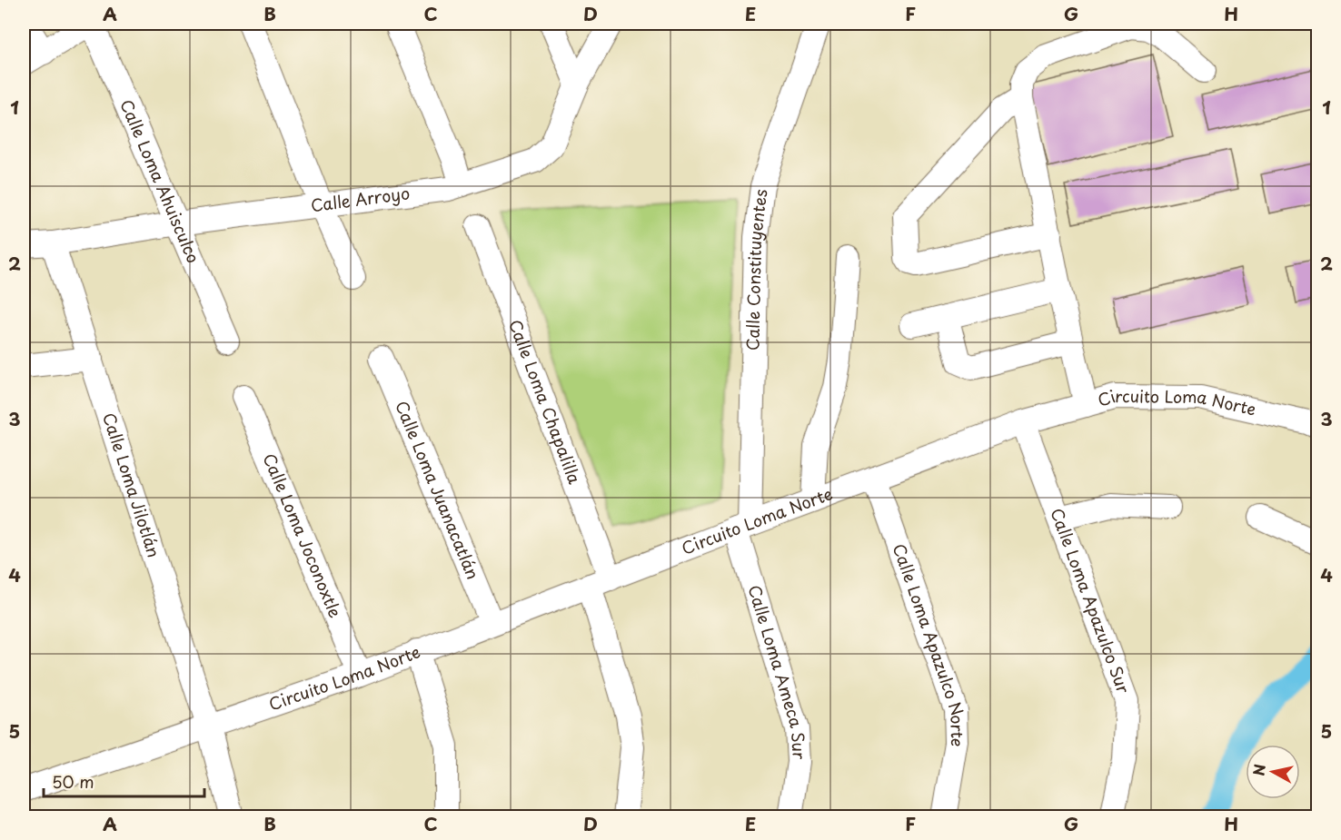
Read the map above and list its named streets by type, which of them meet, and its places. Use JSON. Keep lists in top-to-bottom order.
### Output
{
  "streets": {
    "street": [
      "Calle Loma Ahuisculco",
      "Calle Arroyo",
      "Calle Constituyentes",
      "Calle Loma Chapalilla",
      "Circuito Loma Norte",
      "Calle Loma Jilotlán",
      "Calle Loma Juanacatlán",
      "Calle Loma Joconoxtle",
      "Calle Loma Apazulco Sur",
      "Calle Loma Apazulco Norte",
      "Calle Loma Ameca Sur"
    ]
  },
  "crossings": [
    ["Calle Loma Ahuisculco", "Calle Arroyo"],
    ["Calle Arroyo", "Calle Loma Jilotlán"],
    ["Calle Constituyentes", "Circuito Loma Norte"],
    ["Calle Constituyentes", "Calle Loma Ameca Sur"],
    ["Calle Loma Chapalilla", "Circuito Loma Norte"],
    ["Circuito Loma Norte", "Calle Loma Jilotlán"],
    ["Circuito Loma Norte", "Calle Loma Juanacatlán"],
    ["Circuito Loma Norte", "Calle Loma Joconoxtle"],
    ["Circuito Loma Norte", "Calle Loma Apazulco Sur"],
    ["Circuito Loma Norte", "Calle Loma Apazulco Norte"],
    ["Circuito Loma Norte", "Calle Loma Ameca Sur"]
  ],
  "scale_bar": "50 m",
  "north": "left",
  "grid": {
    "columns": [
      "A",
      "B",
      "C",
      "D",
      "E",
      "F",
      "G",
      "H"
    ],
    "rows": [
      "1",
      "2",
      "3",
      "4",
      "5"
    ]
  }
}
